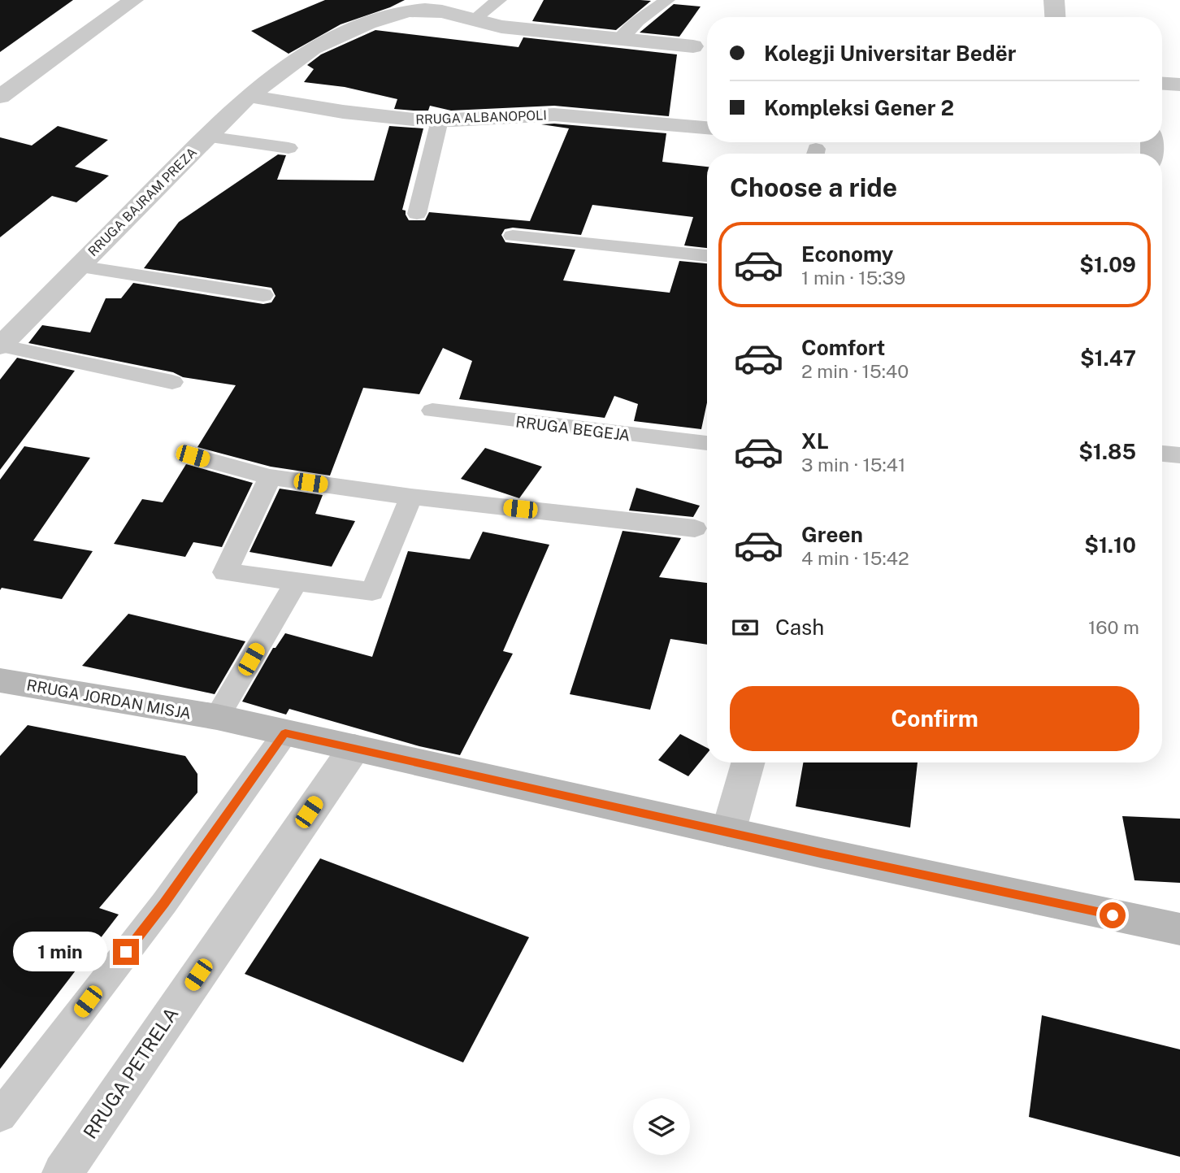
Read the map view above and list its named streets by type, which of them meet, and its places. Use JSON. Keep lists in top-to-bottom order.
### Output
{
  "streets": {
    "street": [
      "RRUGA ALBANOPOLI",
      "RRUGA BAJRAM PREZA",
      "RRUGA JORDAN MISJA",
      "RRUGA PETRELA"
    ],
    "lane": ["RRUGA BEGEJA"]
  },
  "crossings": [
    ["RRUGA ALBANOPOLI", "RRUGA BAJRAM PREZA"],
    ["RRUGA JORDAN MISJA", "RRUGA PETRELA"]
  ],
  "page": {
    "banner": ["Kolegji Universitar Bedër", "Kompleksi Gener 2"],
    "heading": "Choose a ride",
    "list": [
      {
        "name": "Economy",
        "note": "1 min · 15:39",
        "value": "$1.09"
      },
      {
        "name": "Comfort",
        "note": "2 min · 15:40",
        "value": "$1.47"
      },
      {
        "name": "XL",
        "note": "3 min · 15:41",
        "value": "$1.85"
      },
      {
        "name": "Green",
        "note": "4 min · 15:42",
        "value": "$1.10"
      }
    ],
    "pay": ["Cash", "160 m"],
    "buttons": "Confirm",
    "bubble": "1 min"
  }
}
